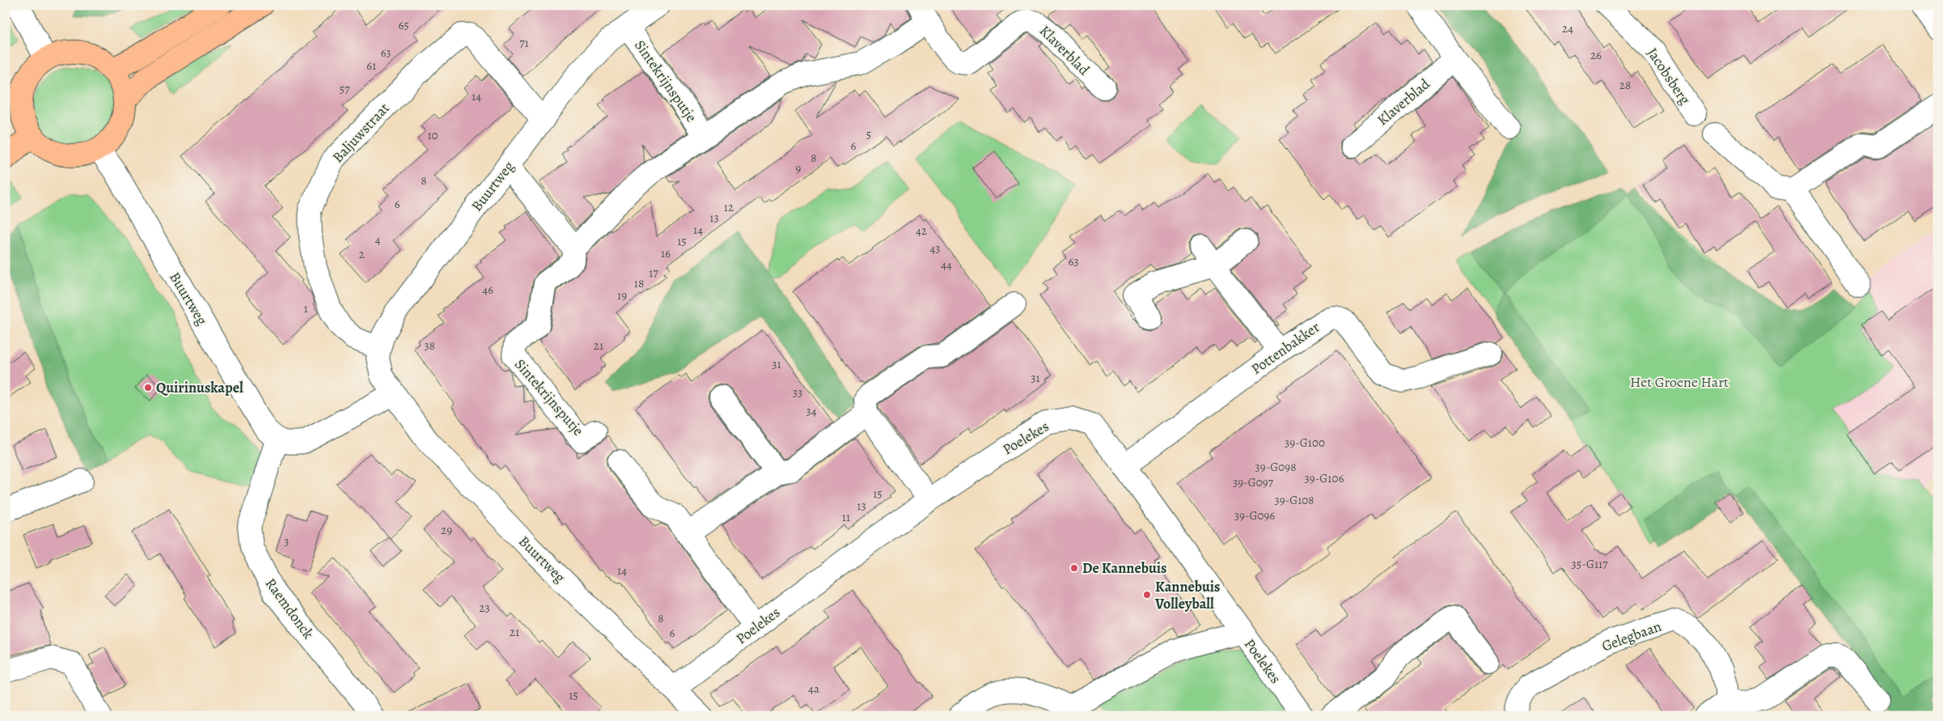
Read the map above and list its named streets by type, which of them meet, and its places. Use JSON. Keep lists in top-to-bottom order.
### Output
{
  "streets": {
    "street": [
      "Klaverblad",
      "Jacobsberg",
      "Sintekrijnsputje",
      "Baljuwstraat",
      "Buurtweg",
      "Pottenbakker",
      "Poelekes",
      "Raemdonck",
      "Gelegbaan"
    ]
  },
  "crossings": [
    ["Klaverblad", "Sintekrijnsputje"],
    ["Sintekrijnsputje", "Buurtweg"],
    ["Baljuwstraat", "Buurtweg"],
    ["Buurtweg", "Poelekes"],
    ["Buurtweg", "Raemdonck"],
    ["Pottenbakker", "Poelekes"]
  ],
  "parks": ["Het Groene Hart"],
  "places": ["Quirinuskapel", "De Kannebuis", "Kannebuis Volleyball"],
  "house_numbers": [
    "65",
    "24",
    "71",
    "63",
    "26",
    "61",
    "28",
    "57",
    "14",
    "5",
    "10",
    "6",
    "8",
    "9",
    "8",
    "6",
    "12",
    "13",
    "14",
    "42",
    "4",
    "15",
    "43",
    "16",
    "2",
    "63",
    "44",
    "17",
    "18",
    "46",
    "19",
    "1",
    "38",
    "21",
    "31",
    "31",
    "33",
    "34",
    "39-G100",
    "39-G098",
    "39-G106",
    "39-G097",
    "15",
    "39-G108",
    "13",
    "39-G096",
    "11",
    "29",
    "3",
    "35-G117",
    "14",
    "23",
    "8",
    "21",
    "6",
    "4a",
    "15"
  ]
}
